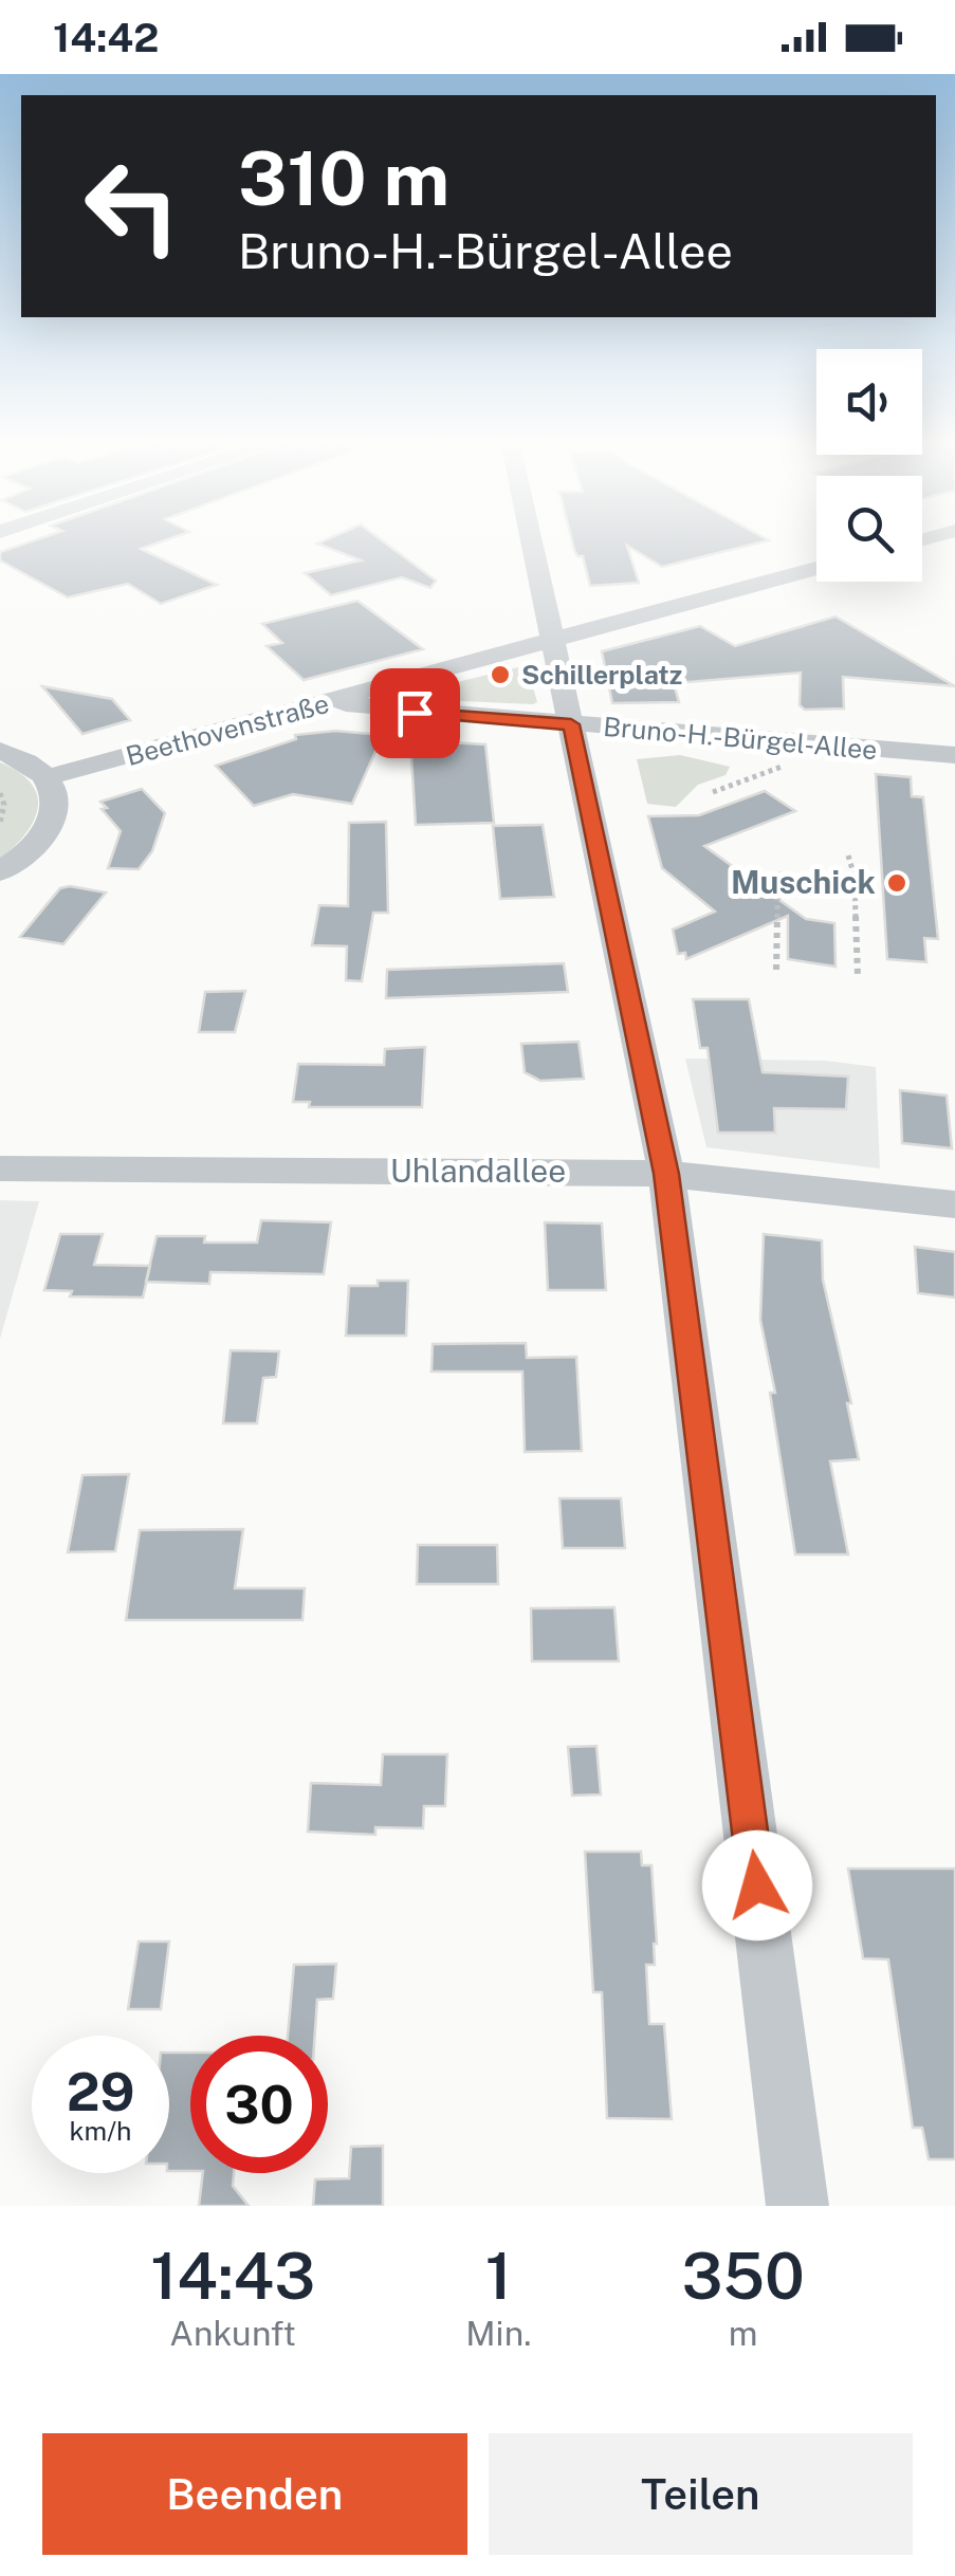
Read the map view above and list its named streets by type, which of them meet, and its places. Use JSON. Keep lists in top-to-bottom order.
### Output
{
  "streets": {
    "street": ["Beethovenstraße", "Bruno-H.-Bürgel-Allee", "Uhlandallee"]
  },
  "crossings": [
    ["Beethovenstraße", "Bruno-H.-Bürgel-Allee"]
  ],
  "places": ["Schillerplatz", "Muschick"],
  "page": {
    "status": "14:42",
    "turn": ["310 m", "Bruno-H.-Bürgel-Allee"],
    "speed": "29 km/h",
    "limit": "30",
    "eta": [
      "14:43",
      "Ankunft",
      "1",
      "Min.",
      "350",
      "m"
    ],
    "buttons": ["Beenden", "Teilen"]
  }
}
